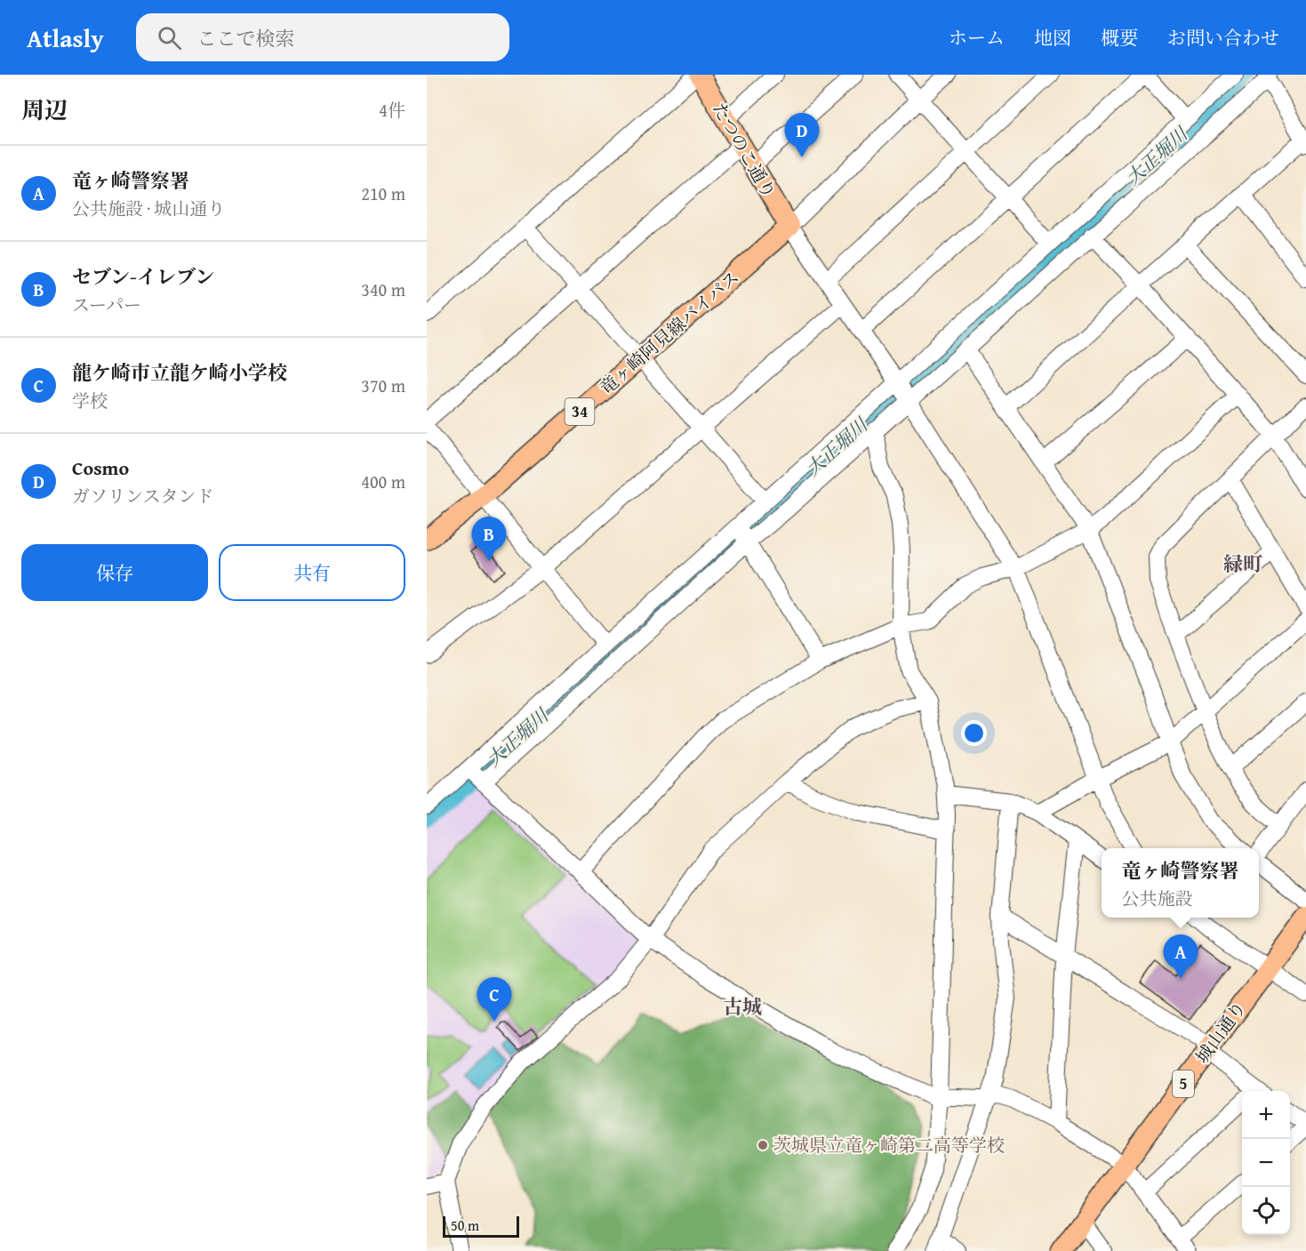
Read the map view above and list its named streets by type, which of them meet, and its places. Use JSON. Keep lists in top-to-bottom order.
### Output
{
  "streets": {
    "main road": [
      "たつのこ通り",
      "竜ヶ崎阿見線バイパス",
      "34",
      "城山通り",
      "5"
    ]
  },
  "crossings": [
    ["たつのこ通り", "竜ヶ崎阿見線バイパス"]
  ],
  "districts": ["緑町", "古城"],
  "water": ["大正堀川"],
  "places": ["茨城県立竜ヶ崎第二高等学校"],
  "scale_bar": "50 m",
  "page": {
    "header": "Atlasly",
    "search": "ここで検索",
    "nav": [
      "ホーム",
      "地図",
      "概要",
      "お問い合わせ"
    ],
    "heading": ["周辺", "4件"],
    "pins": [
      "D",
      "B",
      "A",
      "C"
    ],
    "list": [
      {
        "mark": "A",
        "name": "竜ヶ崎警察署",
        "note": "公共施設 · 城山通り",
        "value": "210 m"
      },
      {
        "mark": "B",
        "name": "セブン-イレブン",
        "note": "スーパー",
        "value": "340 m"
      },
      {
        "mark": "C",
        "name": "龍ケ崎市立龍ケ崎小学校",
        "note": "学校",
        "value": "370 m"
      },
      {
        "mark": "D",
        "name": "Cosmo",
        "note": "ガソリンスタンド",
        "value": "400 m"
      }
    ],
    "buttons": ["保存", "共有"],
    "popup": ["竜ヶ崎警察署", "公共施設"],
    "map_buttons": ["+", "−"],
    "scale": "50 m"
  }
}
